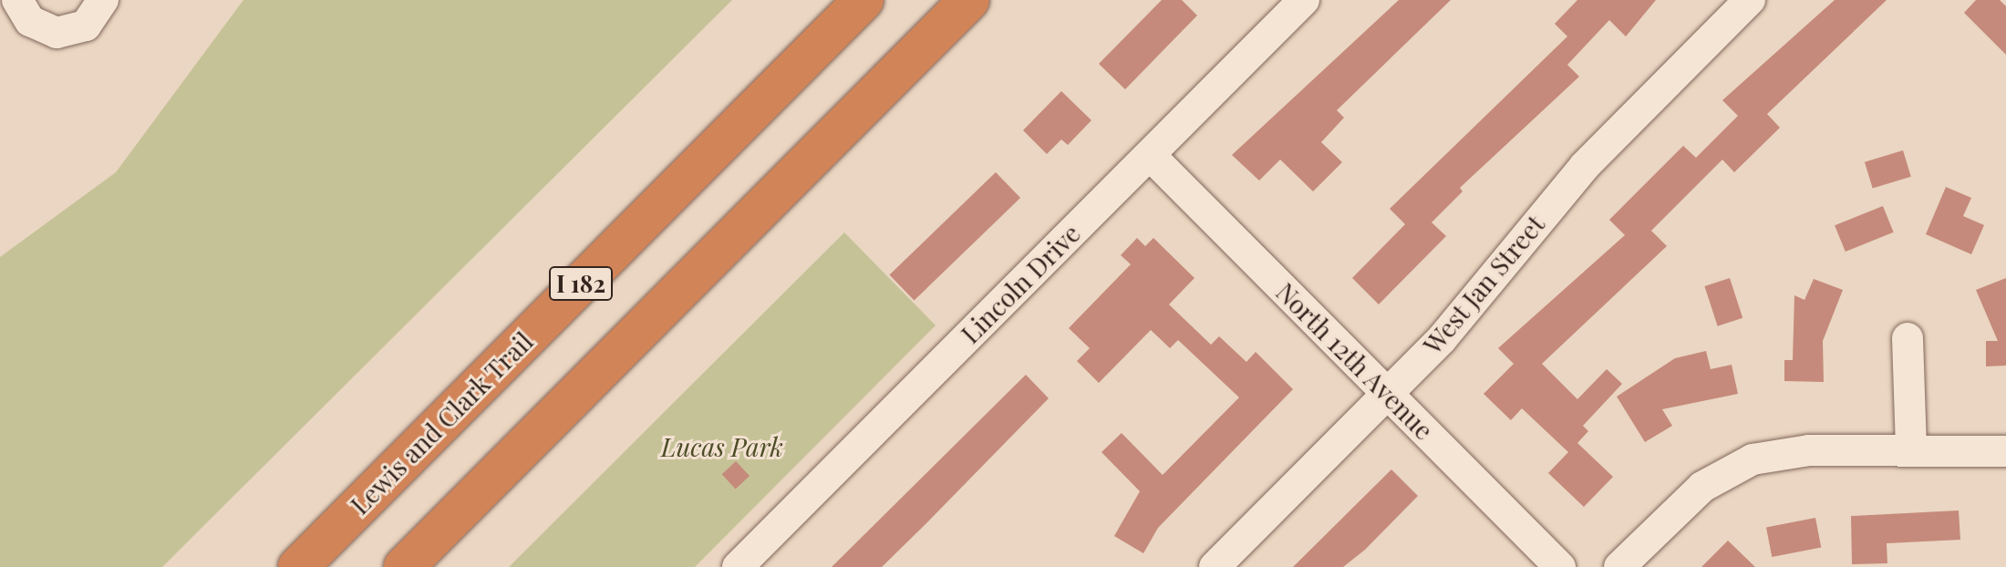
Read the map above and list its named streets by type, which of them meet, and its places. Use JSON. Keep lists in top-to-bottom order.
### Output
{
  "streets": {
    "highway": ["I 182", "Lewis and Clark Trail"],
    "street": ["Lincoln Drive", "West Jan Street", "North 12th Avenue"]
  },
  "crossings": [
    ["Lincoln Drive", "North 12th Avenue"],
    ["West Jan Street", "North 12th Avenue"]
  ],
  "parks": ["Lucas Park"]
}
